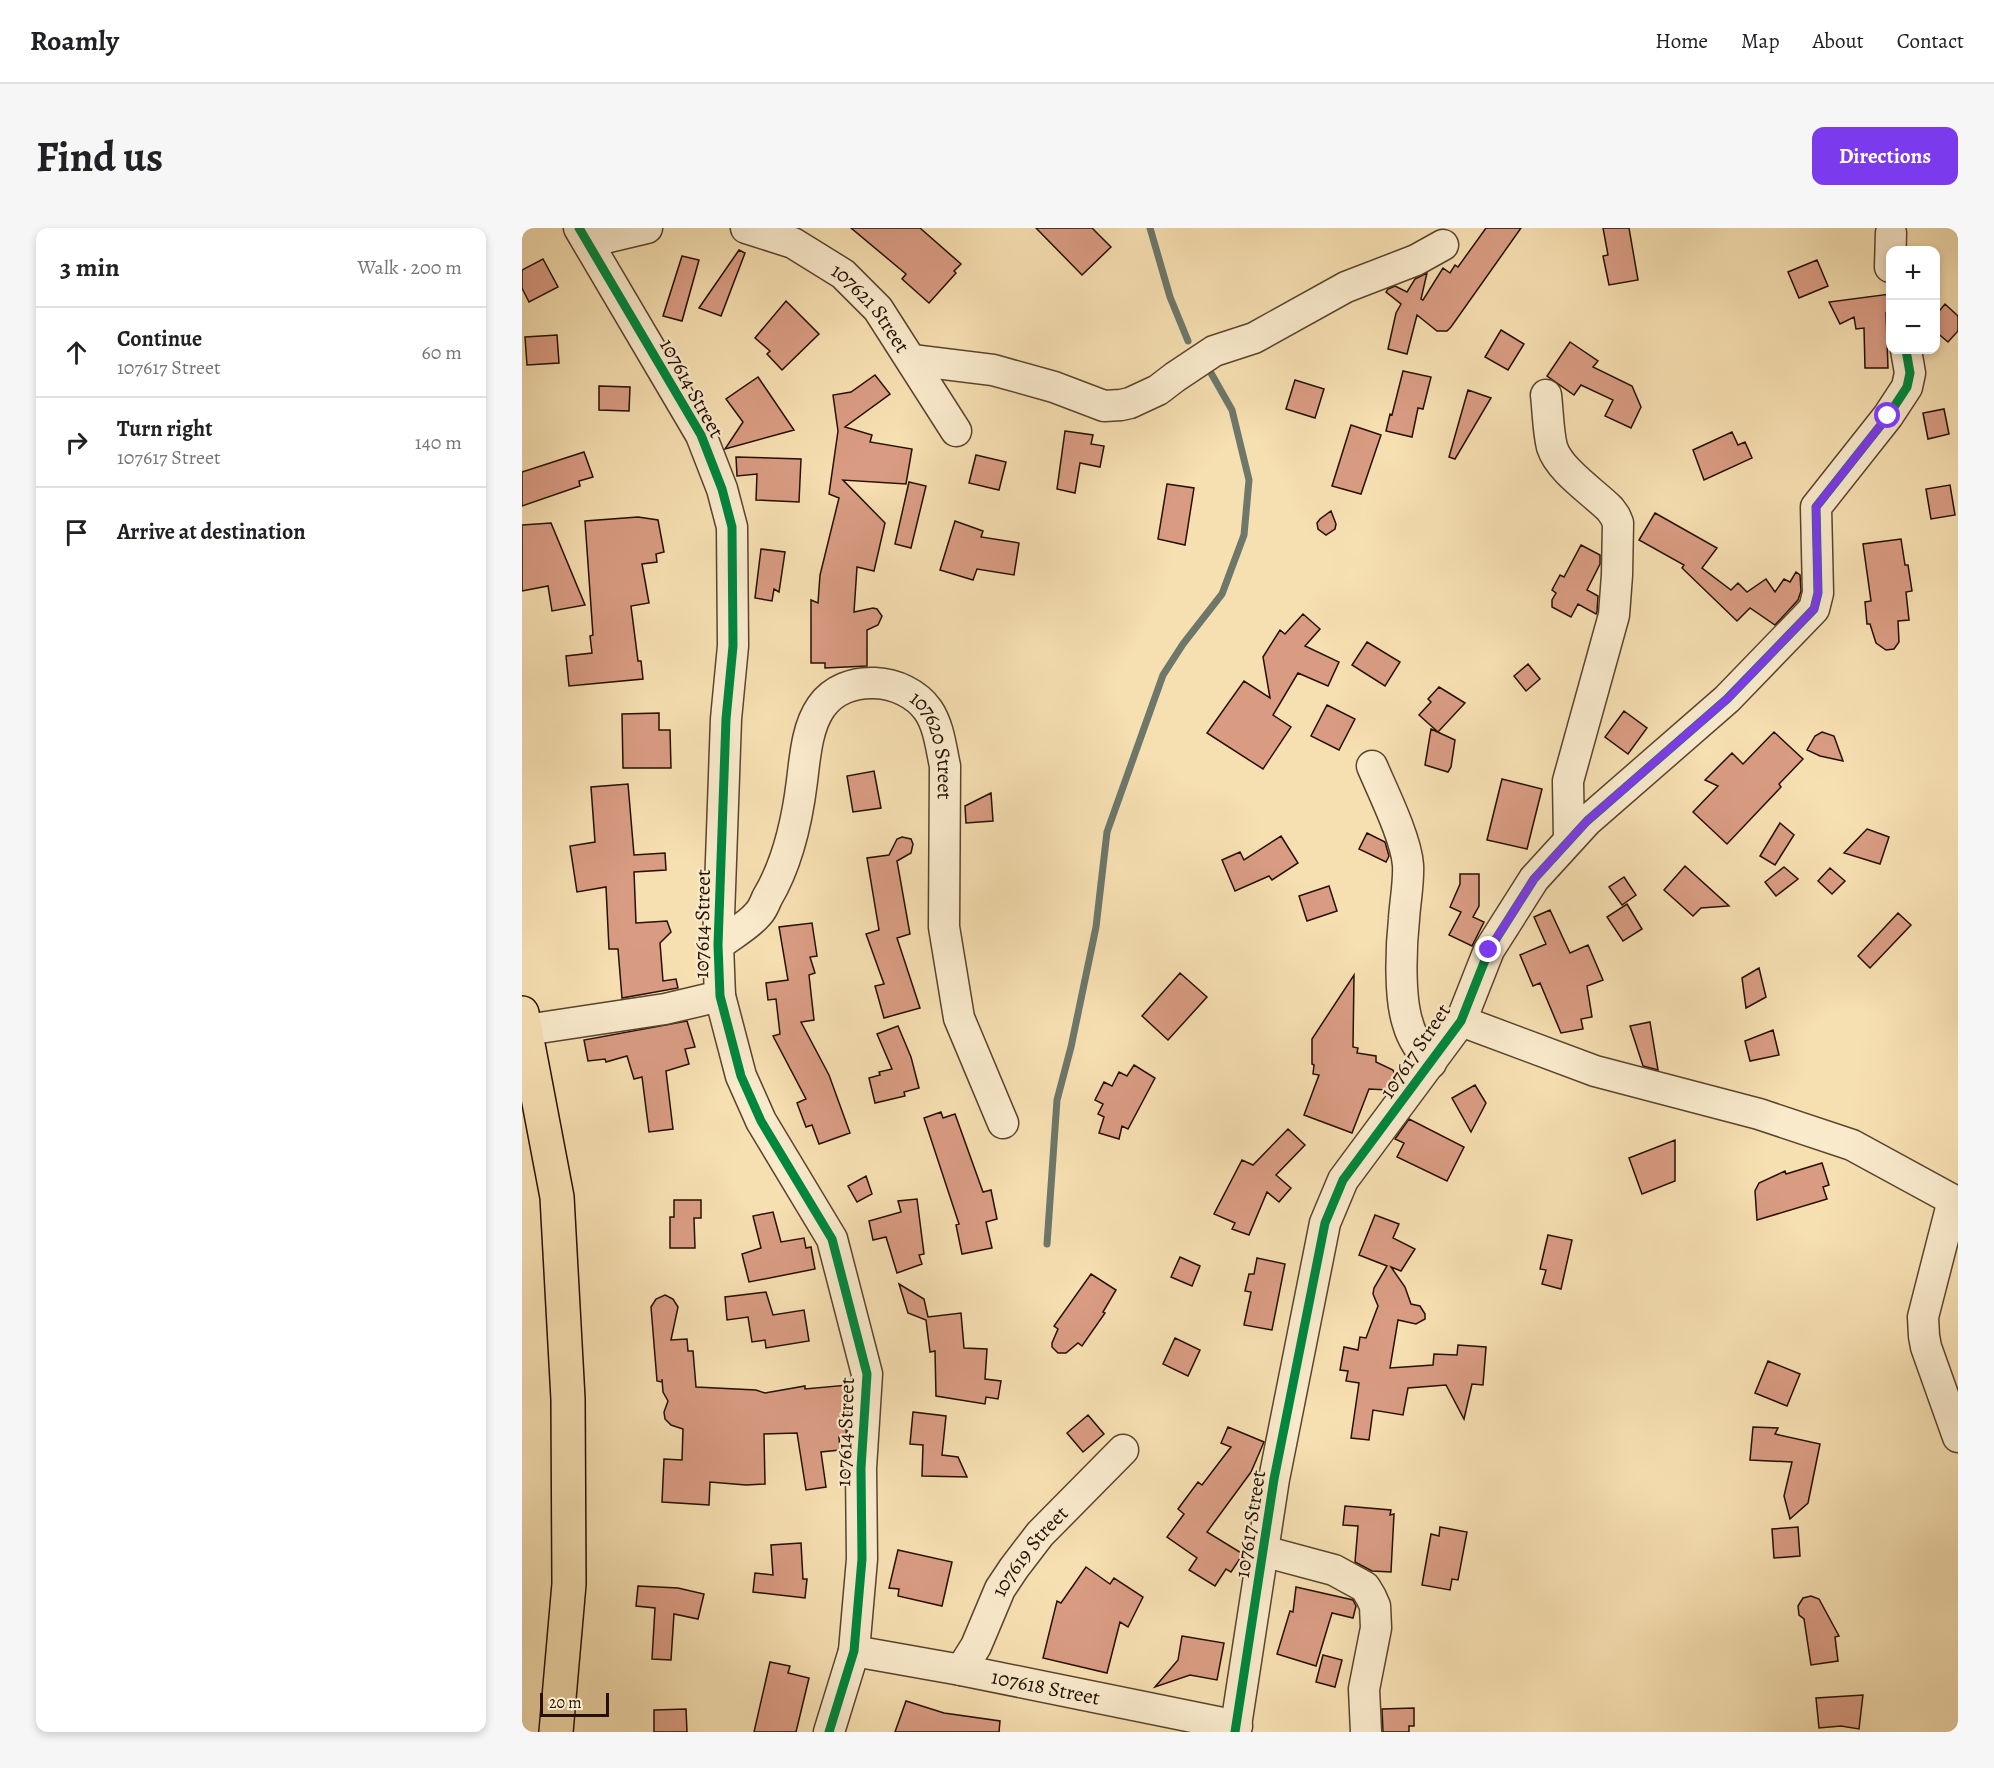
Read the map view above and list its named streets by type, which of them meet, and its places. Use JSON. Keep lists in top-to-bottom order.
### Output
{
  "streets": {
    "street": [
      "107621 Street",
      "107614 Street",
      "107620 Street",
      "107617 Street",
      "107619 Street",
      "107618 Street"
    ]
  },
  "crossings": [
    ["107614 Street", "107620 Street"],
    ["107614 Street", "107618 Street"],
    ["107617 Street", "107618 Street"],
    ["107619 Street", "107618 Street"]
  ],
  "scale_bar": "20 m",
  "page": {
    "header": "Roamly",
    "nav": [
      "Home",
      "Map",
      "About",
      "Contact"
    ],
    "buttons": "Directions",
    "title": "Find us",
    "heading": ["3 min", "Walk · 200 m"],
    "map_buttons": ["+", "−"],
    "list": [
      ["Continue", "107617 Street", "60 m"],
      ["Turn right", "107617 Street", "140 m"],
      "Arrive at destination"
    ],
    "scale": "20 m"
  }
}
